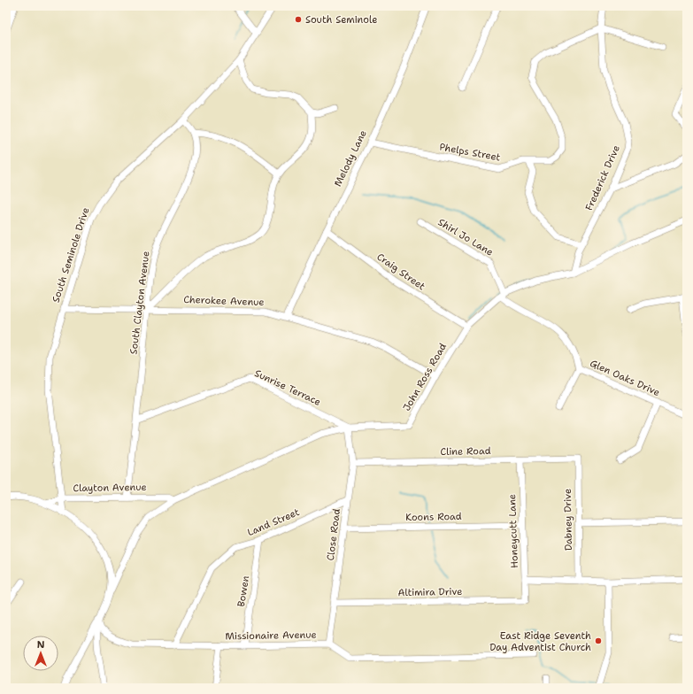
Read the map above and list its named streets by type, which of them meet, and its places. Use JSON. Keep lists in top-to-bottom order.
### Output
{
  "streets": {
    "street": [
      "Phelps Street",
      "Melody Lane",
      "Frederick Drive",
      "Shirl Jo Lane",
      "South Seminole Drive",
      "Craig Street",
      "Cherokee Avenue",
      "South Clayton Avenue",
      "John Ross Road",
      "Glen Oaks Drive",
      "Sunrise Terrace",
      "Cline Road",
      "Clayton Avenue",
      "Koons Road",
      "Dabney Drive",
      "Land Street",
      "Honeycutt Lane",
      "Close Road",
      "Bowen",
      "Altimira Drive",
      "Missionaire Avenue"
    ]
  },
  "crossings": [
    ["Phelps Street", "Melody Lane"],
    ["Phelps Street", "Frederick Drive"],
    ["Melody Lane", "Craig Street"],
    ["Melody Lane", "Cherokee Avenue"],
    ["Frederick Drive", "John Ross Road"],
    ["Shirl Jo Lane", "John Ross Road"],
    ["Shirl Jo Lane", "Glen Oaks Drive"],
    ["South Seminole Drive", "Cherokee Avenue"],
    ["South Seminole Drive", "Clayton Avenue"],
    ["Craig Street", "John Ross Road"],
    ["Cherokee Avenue", "South Clayton Avenue"],
    ["Cherokee Avenue", "John Ross Road"],
    ["South Clayton Avenue", "Sunrise Terrace"],
    ["South Clayton Avenue", "Clayton Avenue"],
    ["John Ross Road", "Glen Oaks Drive"],
    ["John Ross Road", "Sunrise Terrace"],
    ["John Ross Road", "Clayton Avenue"],
    ["John Ross Road", "Close Road"],
    ["John Ross Road", "Missionaire Avenue"],
    ["Sunrise Terrace", "Close Road"],
    ["Cline Road", "Dabney Drive"],
    ["Cline Road", "Honeycutt Lane"],
    ["Cline Road", "Close Road"],
    ["Koons Road", "Honeycutt Lane"],
    ["Koons Road", "Close Road"],
    ["Land Street", "Close Road"],
    ["Land Street", "Bowen"],
    ["Land Street", "Missionaire Avenue"],
    ["Honeycutt Lane", "Altimira Drive"],
    ["Close Road", "Altimira Drive"],
    ["Close Road", "Missionaire Avenue"],
    ["Bowen", "Missionaire Avenue"]
  ],
  "places": ["South Seminole", "East Ridge Seventh Day Adventist Church"],
  "north": "top"
}
